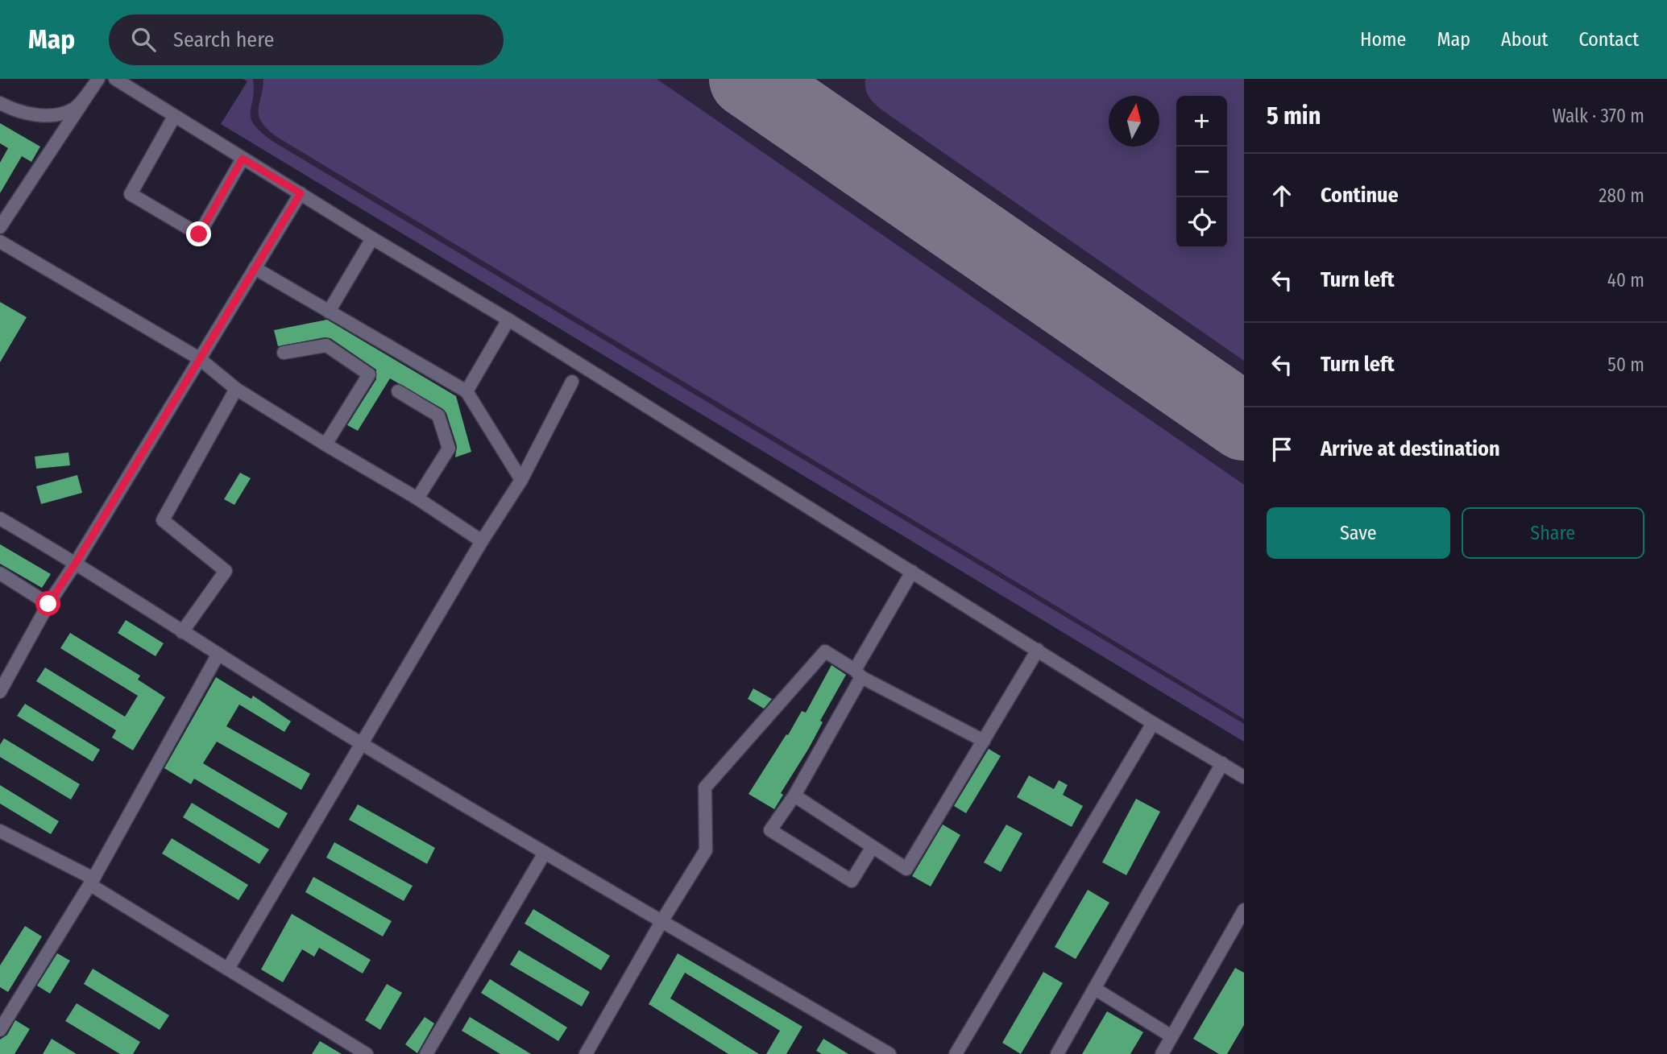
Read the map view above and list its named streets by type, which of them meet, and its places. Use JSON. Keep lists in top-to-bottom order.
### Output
{
  "north": "top",
  "page": {
    "header": "Map",
    "search": "Search here",
    "nav": [
      "Home",
      "Map",
      "About",
      "Contact"
    ],
    "heading": ["5 min", "Walk · 370 m"],
    "map_buttons": ["+", "−"],
    "list": [
      ["Continue", "280 m"],
      ["Turn left", "40 m"],
      ["Turn left", "50 m"],
      "Arrive at destination"
    ],
    "buttons": ["Save", "Share"]
  }
}
